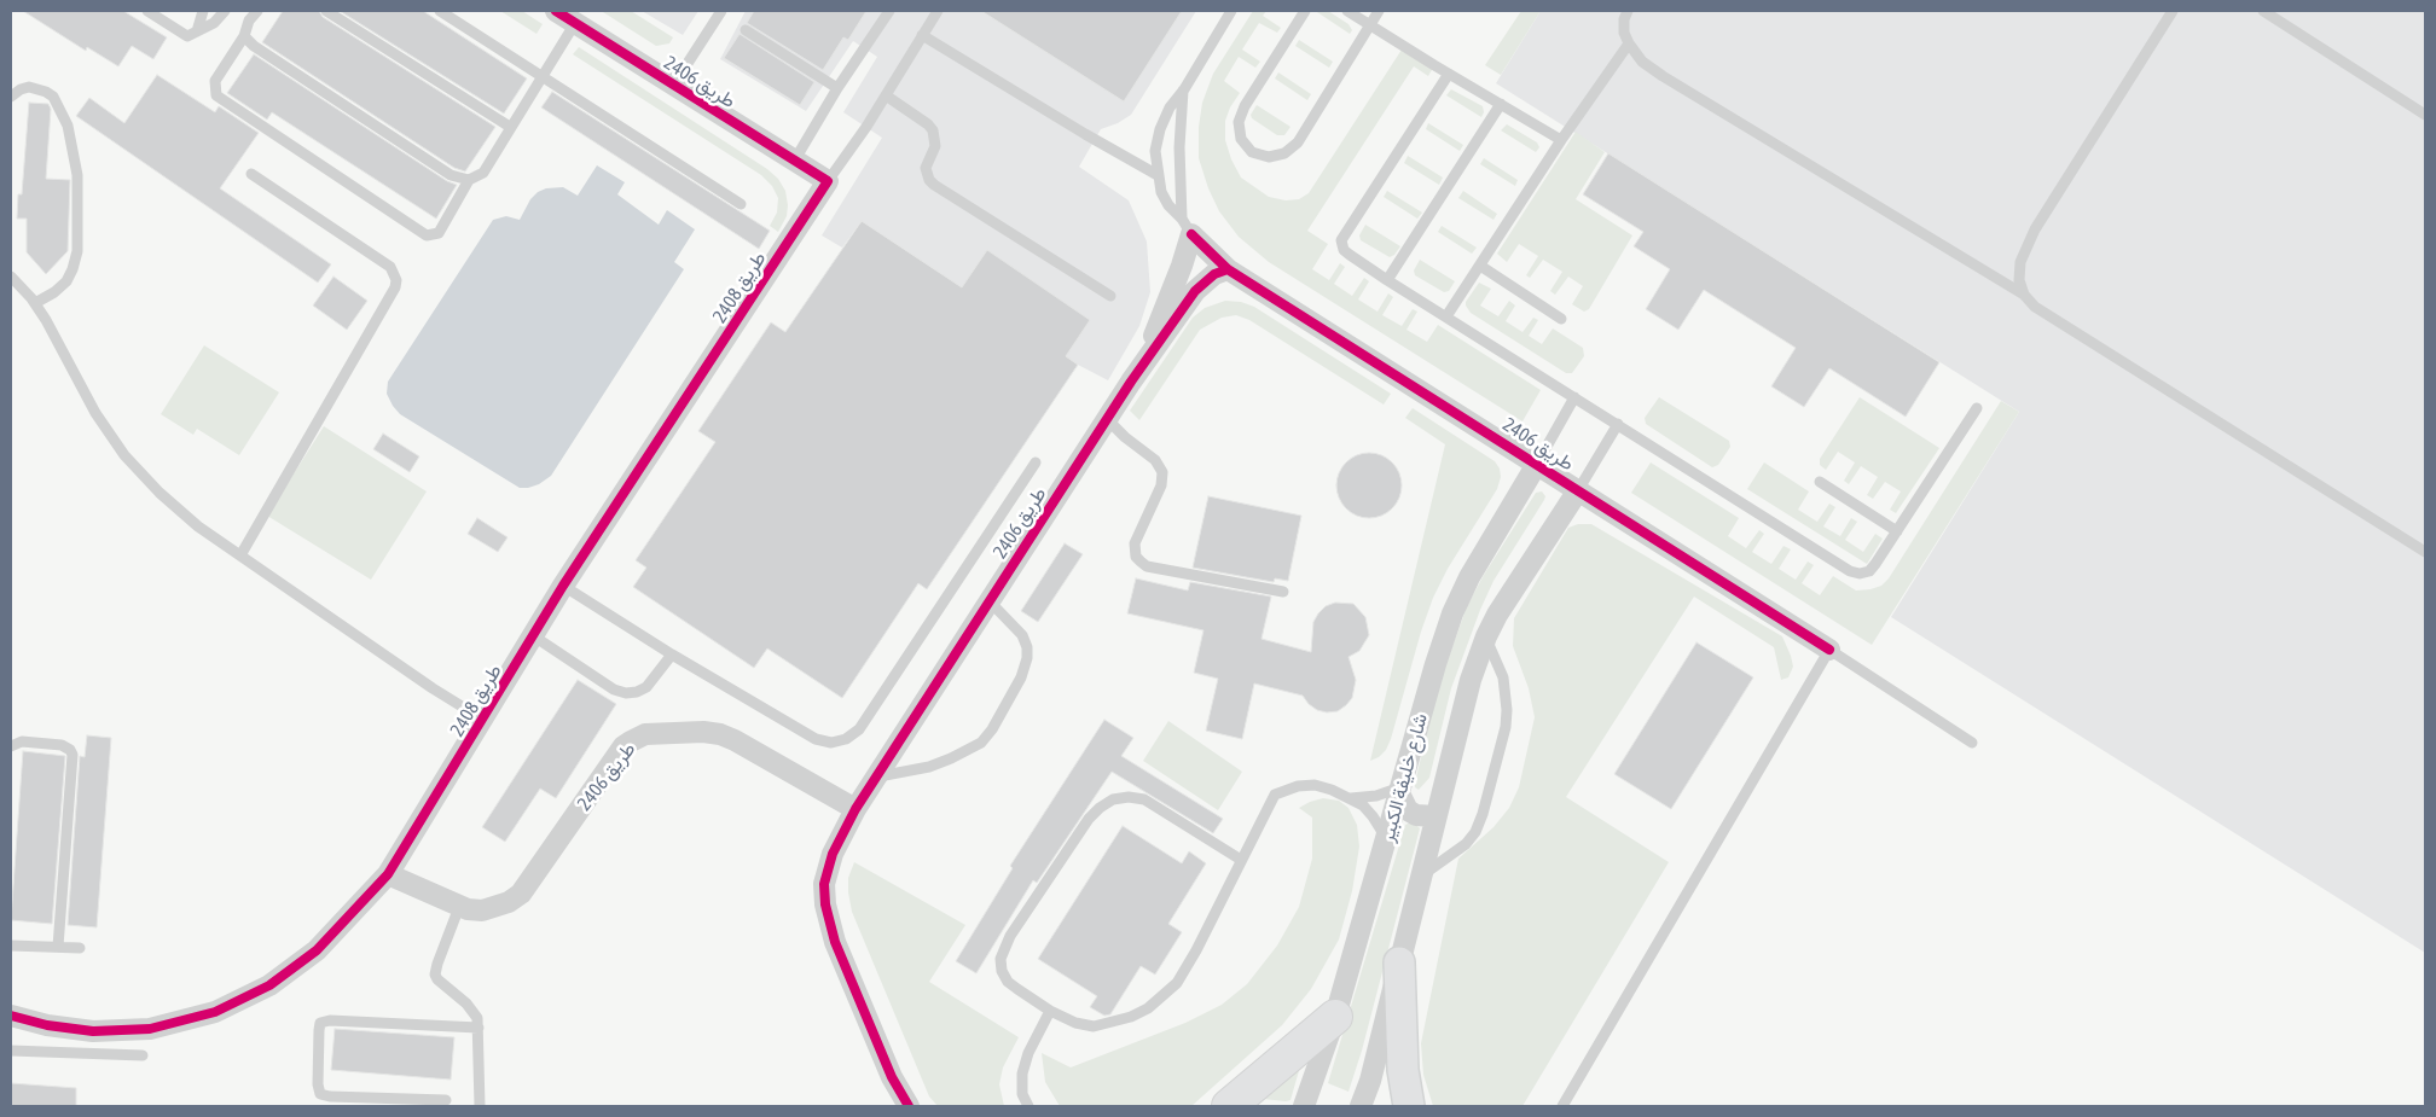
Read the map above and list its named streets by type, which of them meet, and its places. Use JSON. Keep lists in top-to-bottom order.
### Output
{
  "streets": {
    "street": ["طريق 2406", "طريق 2408", "شارع خليفة الكبير"]
  },
  "crossings": [
    ["طريق 2406", "طريق 2408"],
    ["طريق 2406", "شارع خليفة الكبير"]
  ]
}
